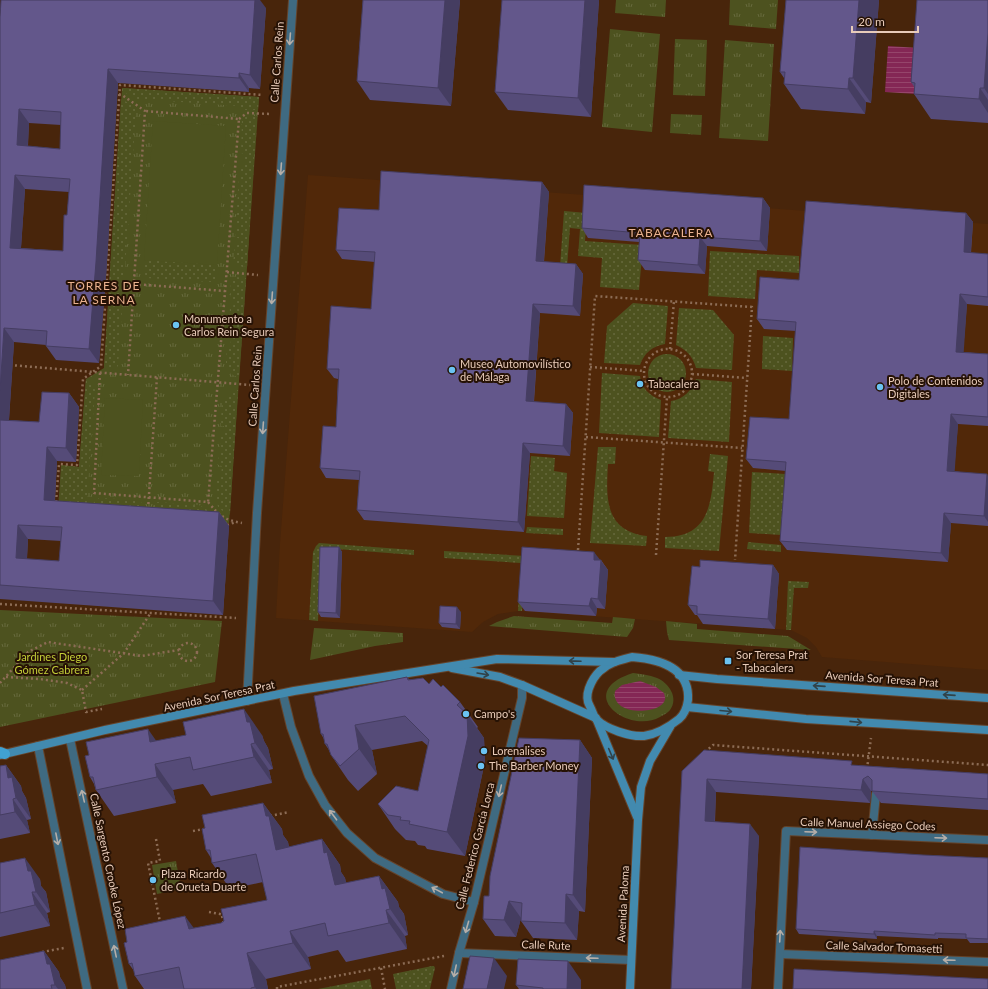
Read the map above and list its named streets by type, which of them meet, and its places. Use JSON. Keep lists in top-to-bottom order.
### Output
{
  "streets": {
    "main road": ["Avenida Sor Teresa Prat", "Avenida Paloma"],
    "street": [
      "Calle Carlos Rein",
      "Calle Manuel Assiego Codes",
      "Calle Federico García Lorca",
      "Calle Sargento Crooke López",
      "Calle Rute",
      "Calle Salvador Tomasetti"
    ]
  },
  "crossings": [
    ["Calle Carlos Rein", "Avenida Sor Teresa Prat"],
    ["Avenida Sor Teresa Prat", "Calle Federico García Lorca"],
    ["Avenida Sor Teresa Prat", "Calle Sargento Crooke López"],
    ["Avenida Sor Teresa Prat", "Avenida Paloma"],
    ["Calle Manuel Assiego Codes", "Calle Salvador Tomasetti"],
    ["Calle Federico García Lorca", "Calle Rute"],
    ["Avenida Paloma", "Calle Rute"]
  ],
  "one_way": [
    "Calle Carlos Rein",
    "Calle Federico García Lorca",
    "Calle Rute",
    "Calle Salvador Tomasetti"
  ],
  "districts": ["TABACALERA", "TORRES DE LA SERNA"],
  "parks": ["Jardines Diego Gómez Cabrera"],
  "places": {
    "other": [
      "Monumento a Carlos Rein Segura",
      "Museo Automovilístico de Málaga",
      "Tabacalera",
      "Polo de Contenidos Digitales",
      "Campo's",
      "Lorenalises",
      "The Barber Money",
      "Plaza Ricardo de Orueta Duarte"
    ],
    "transit": ["Sor Teresa Prat - Tabacalera"]
  },
  "scale_bar": "20 m"
}
